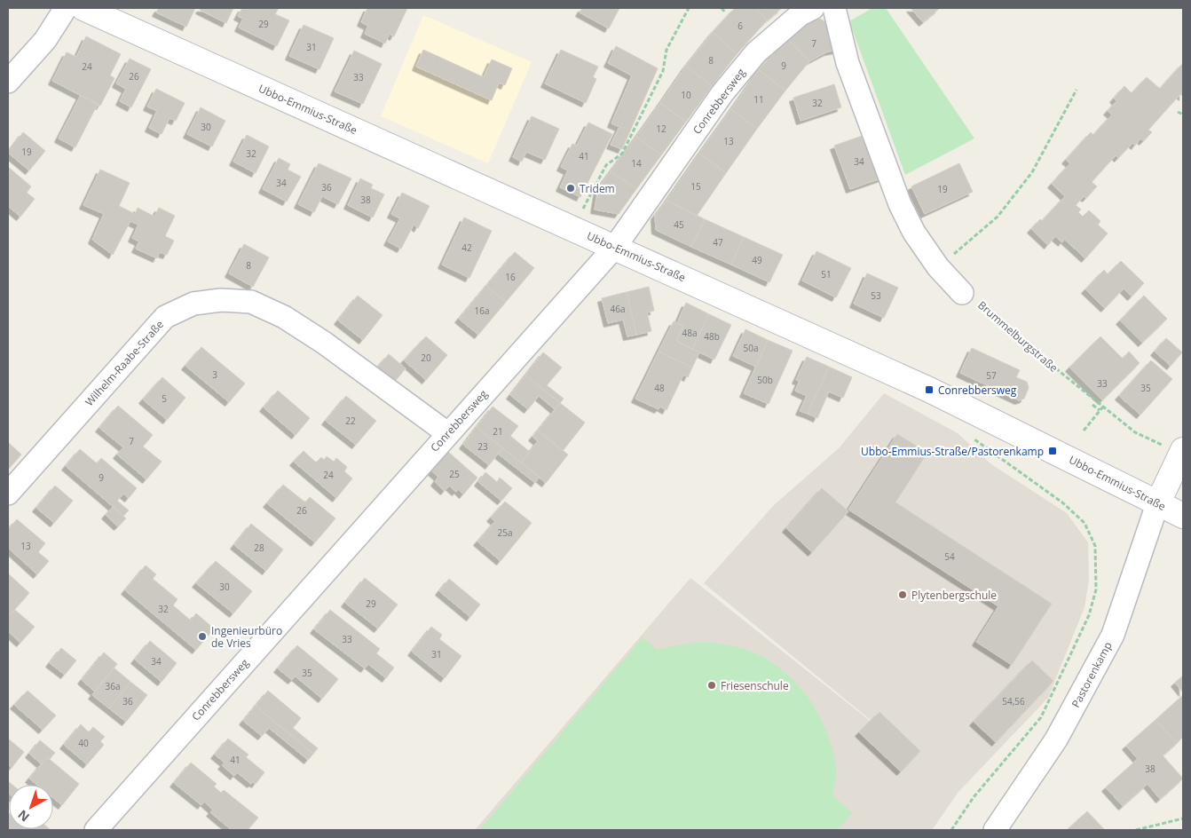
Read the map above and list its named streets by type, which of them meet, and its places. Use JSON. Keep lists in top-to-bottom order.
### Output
{
  "streets": {
    "main road": ["Ubbo-Emmius-Straße"],
    "street": ["Conrebbersweg", "Wilhelm-Raabe-Straße", "Pastorenkamp"],
    "path": ["Brummelburgstraße"]
  },
  "crossings": [
    ["Conrebbersweg", "Ubbo-Emmius-Straße"],
    ["Conrebbersweg", "Wilhelm-Raabe-Straße"],
    ["Ubbo-Emmius-Straße", "Pastorenkamp"]
  ],
  "places": {
    "other": [
      "Tridem",
      "Plytenbergschule",
      "Ingenieurbüro de Vries",
      "Friesenschule"
    ],
    "transit": ["Conrebbersweg", "Ubbo-Emmius-Straße/Pastorenkamp"]
  },
  "house_numbers": [
    "29",
    "6",
    "7",
    "31",
    "8",
    "9",
    "24",
    "26",
    "33",
    "10",
    "11",
    "32",
    "30",
    "12",
    "13",
    "19",
    "32",
    "41",
    "34",
    "14",
    "34",
    "15",
    "36",
    "19",
    "38",
    "45",
    "47",
    "42",
    "49",
    "8",
    "51",
    "16",
    "53",
    "46a",
    "16a",
    "48a",
    "48b",
    "50a",
    "20",
    "3",
    "57",
    "50b",
    "33",
    "48",
    "35",
    "5",
    "22",
    "21",
    "7",
    "23",
    "25",
    "24",
    "9",
    "26",
    "25a",
    "13",
    "28",
    "54",
    "30",
    "29",
    "32",
    "33",
    "31",
    "34",
    "35",
    "36a",
    "36",
    "54,56",
    "40",
    "41",
    "38"
  ],
  "north": "bottom left"
}
